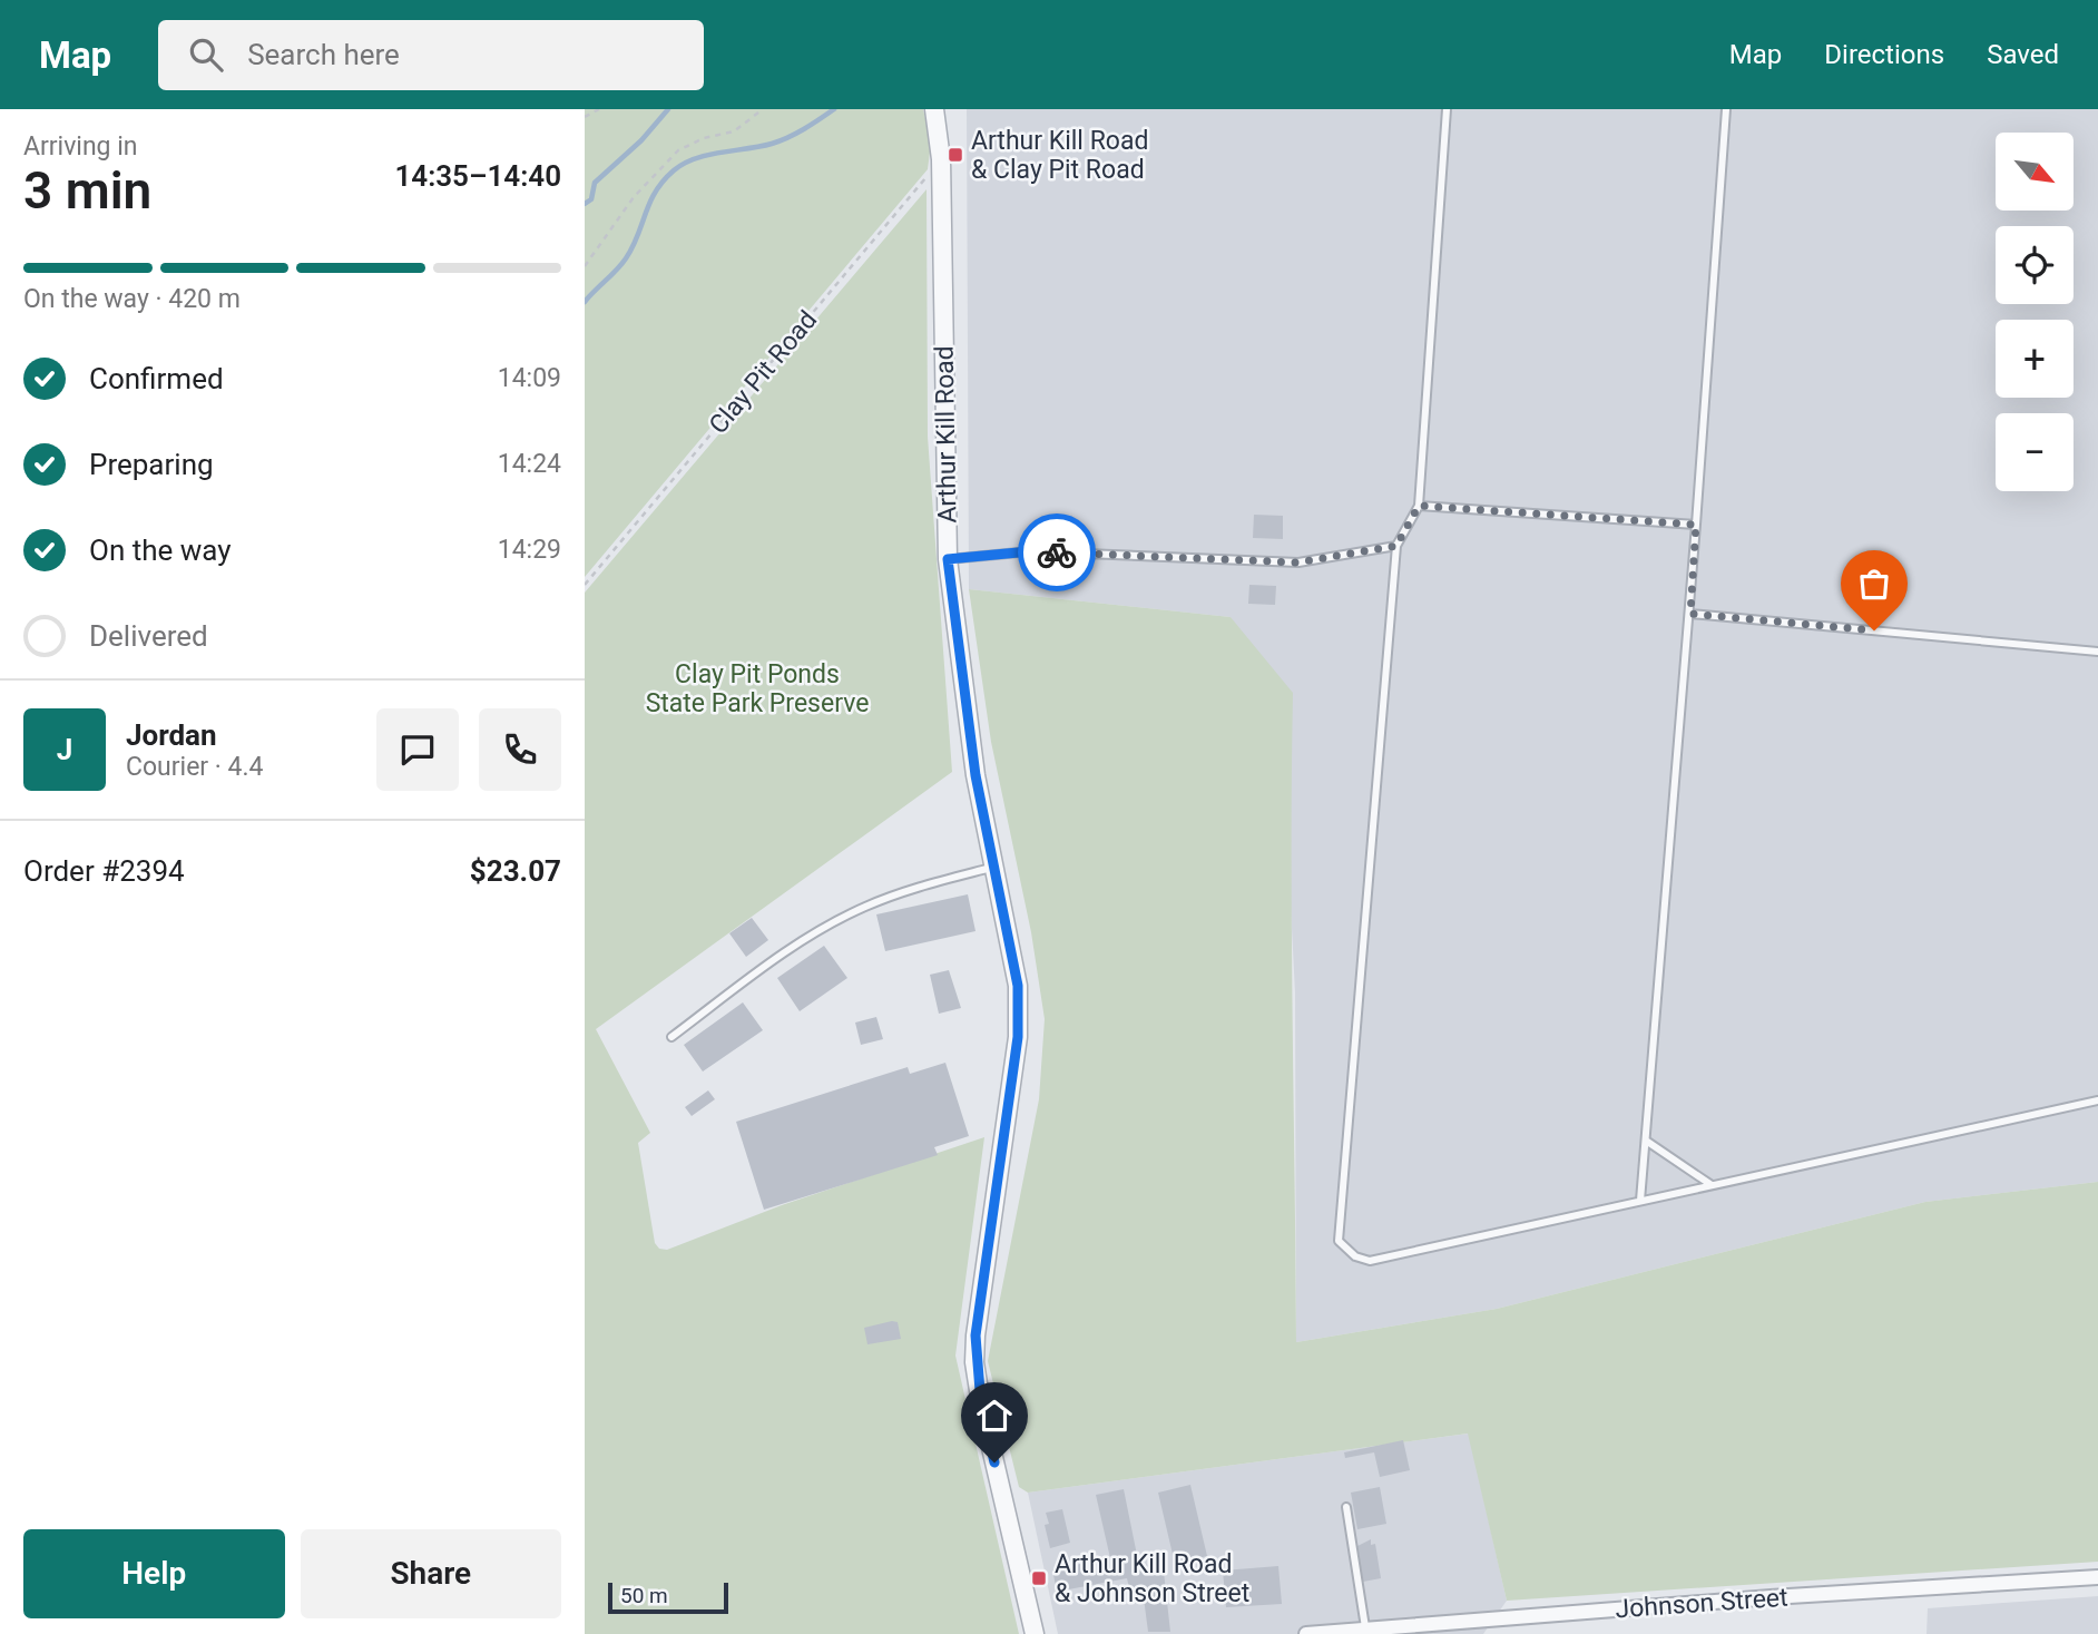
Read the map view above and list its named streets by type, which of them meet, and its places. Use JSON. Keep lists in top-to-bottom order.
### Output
{
  "streets": {
    "street": ["Arthur Kill Road", "Johnson Street"],
    "path": ["Clay Pit Road"]
  },
  "crossings": [
    ["Clay Pit Road", "Arthur Kill Road"]
  ],
  "parks": ["Clay Pit Ponds State Park Preserve"],
  "places": {
    "transit": ["Arthur Kill Road & Clay Pit Road", "Arthur Kill Road & Johnson Street"]
  },
  "scale_bar": "50 m",
  "north": "bottom right",
  "page": {
    "header": "Map",
    "search": "Search here",
    "nav": ["Map", "Directions", "Saved"],
    "heading": ["3 min", "Arriving in", "14:35–14:40"],
    "panel": [
      "Jordan",
      "Courier · 4.4",
      "Order #2394",
      "$23.07"
    ],
    "map_buttons": ["+", "−"],
    "bar": "On the way · 420 m",
    "list": [
      ["Confirmed", "14:09"],
      ["Preparing", "14:24"],
      ["On the way", "14:29"],
      "Delivered"
    ],
    "round": "J",
    "buttons": ["Help", "Share"],
    "scale": "50 m"
  }
}
